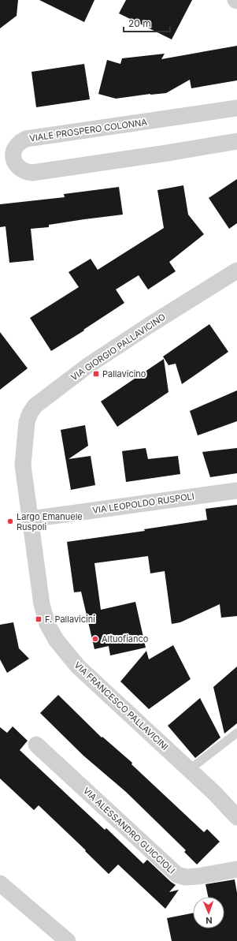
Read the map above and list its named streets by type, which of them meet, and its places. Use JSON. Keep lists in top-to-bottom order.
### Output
{
  "streets": {
    "street": [
      "VIALE PROSPERO COLONNA",
      "VIA GIORGIO PALLAVICINO",
      "VIA LEOPOLDO RUSPOLI",
      "VIA FRANCESCO PALLAVICINI",
      "VIA ALESSANDRO GUICCIOLI"
    ]
  },
  "crossings": [
    ["VIA GIORGIO PALLAVICINO", "VIA LEOPOLDO RUSPOLI"],
    ["VIA GIORGIO PALLAVICINO", "VIA FRANCESCO PALLAVICINI"],
    ["VIA LEOPOLDO RUSPOLI", "VIA FRANCESCO PALLAVICINI"]
  ],
  "places": {
    "transit": ["Pallavicino", "F. Pallavicini"],
    "other": ["Largo Emanuele Ruspoli", "Altuofianco"]
  },
  "scale_bar": "20 m",
  "north": "bottom"
}
